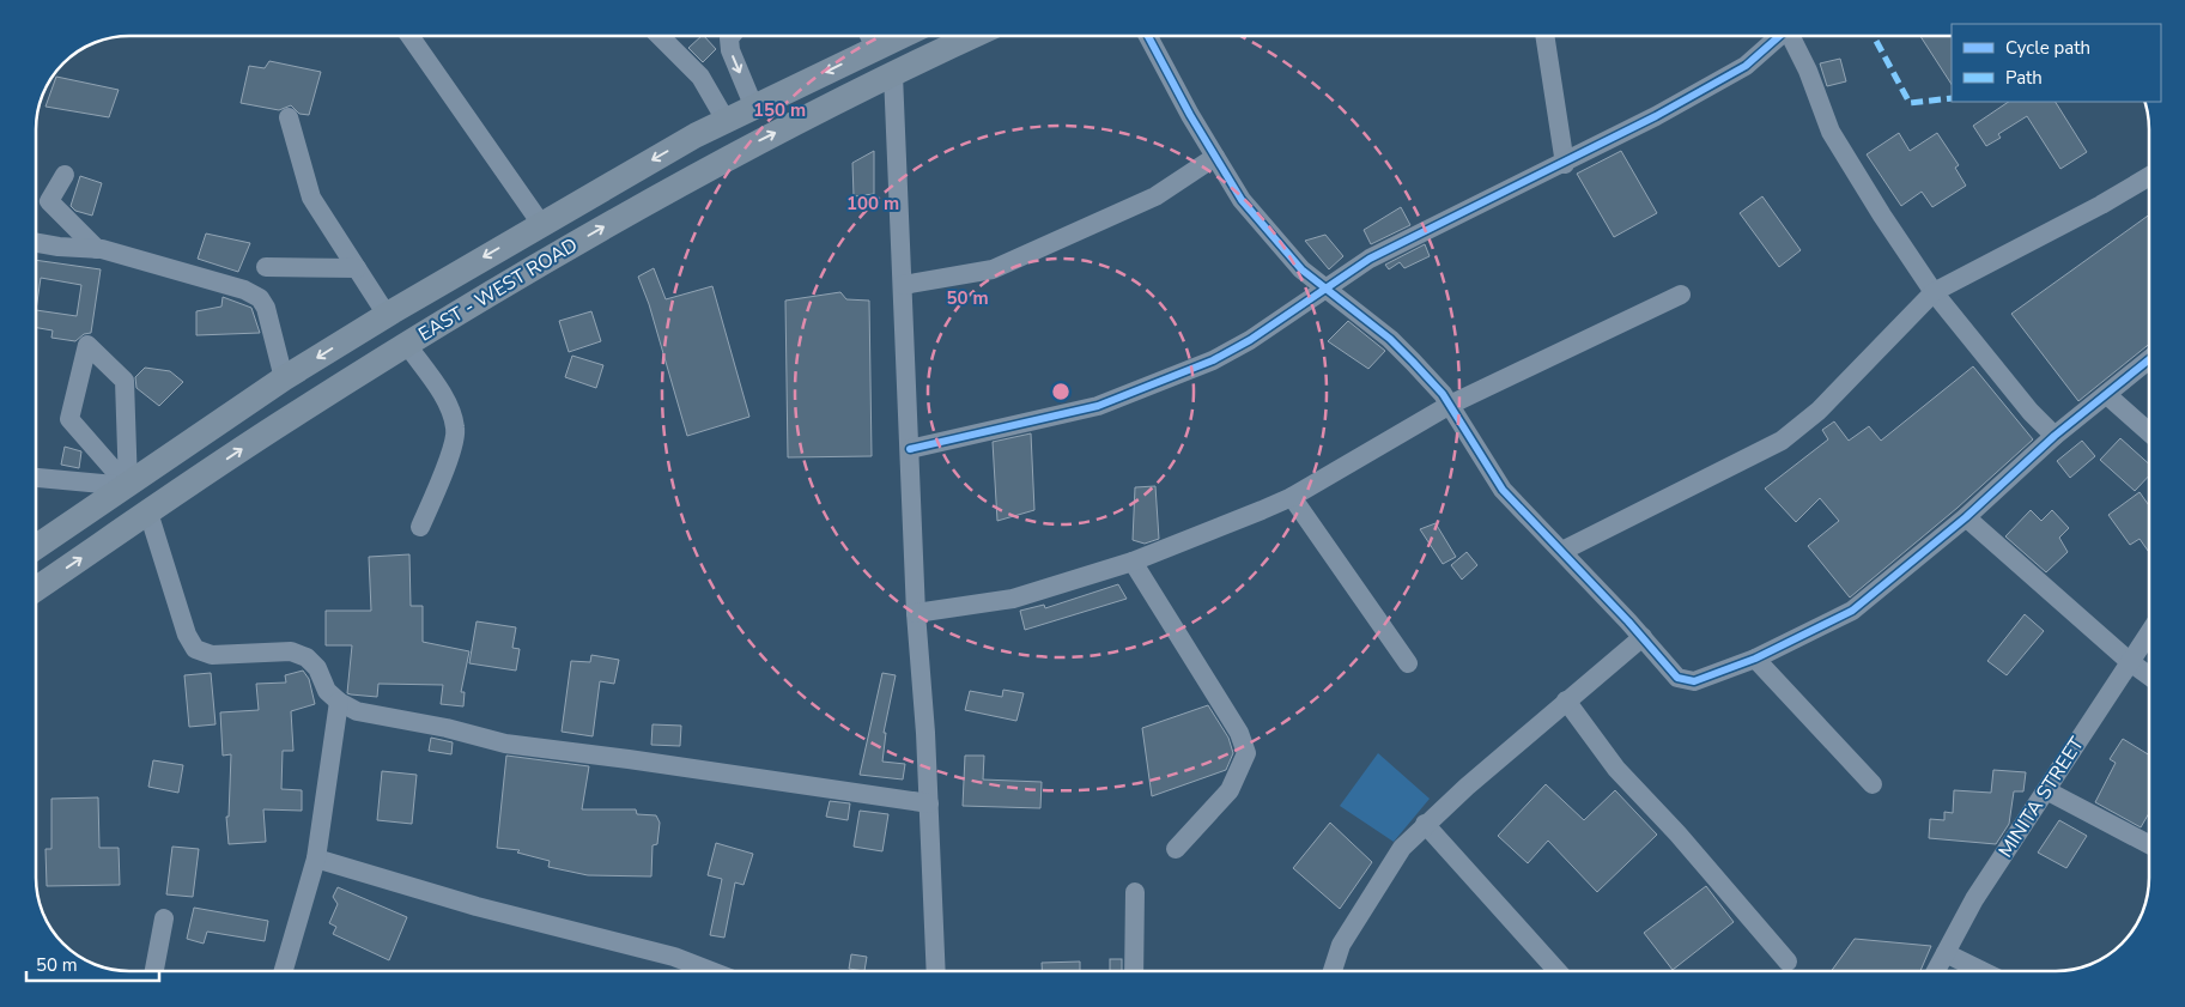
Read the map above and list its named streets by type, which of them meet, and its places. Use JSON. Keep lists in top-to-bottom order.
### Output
{
  "streets": {
    "main road": ["EAST - WEST ROAD"],
    "street": ["MINITA STREET"]
  },
  "legend": ["Cycle path", "Path"],
  "scale_bar": "50 m",
  "rings": ["150 m", "100 m", "50 m"]
}
